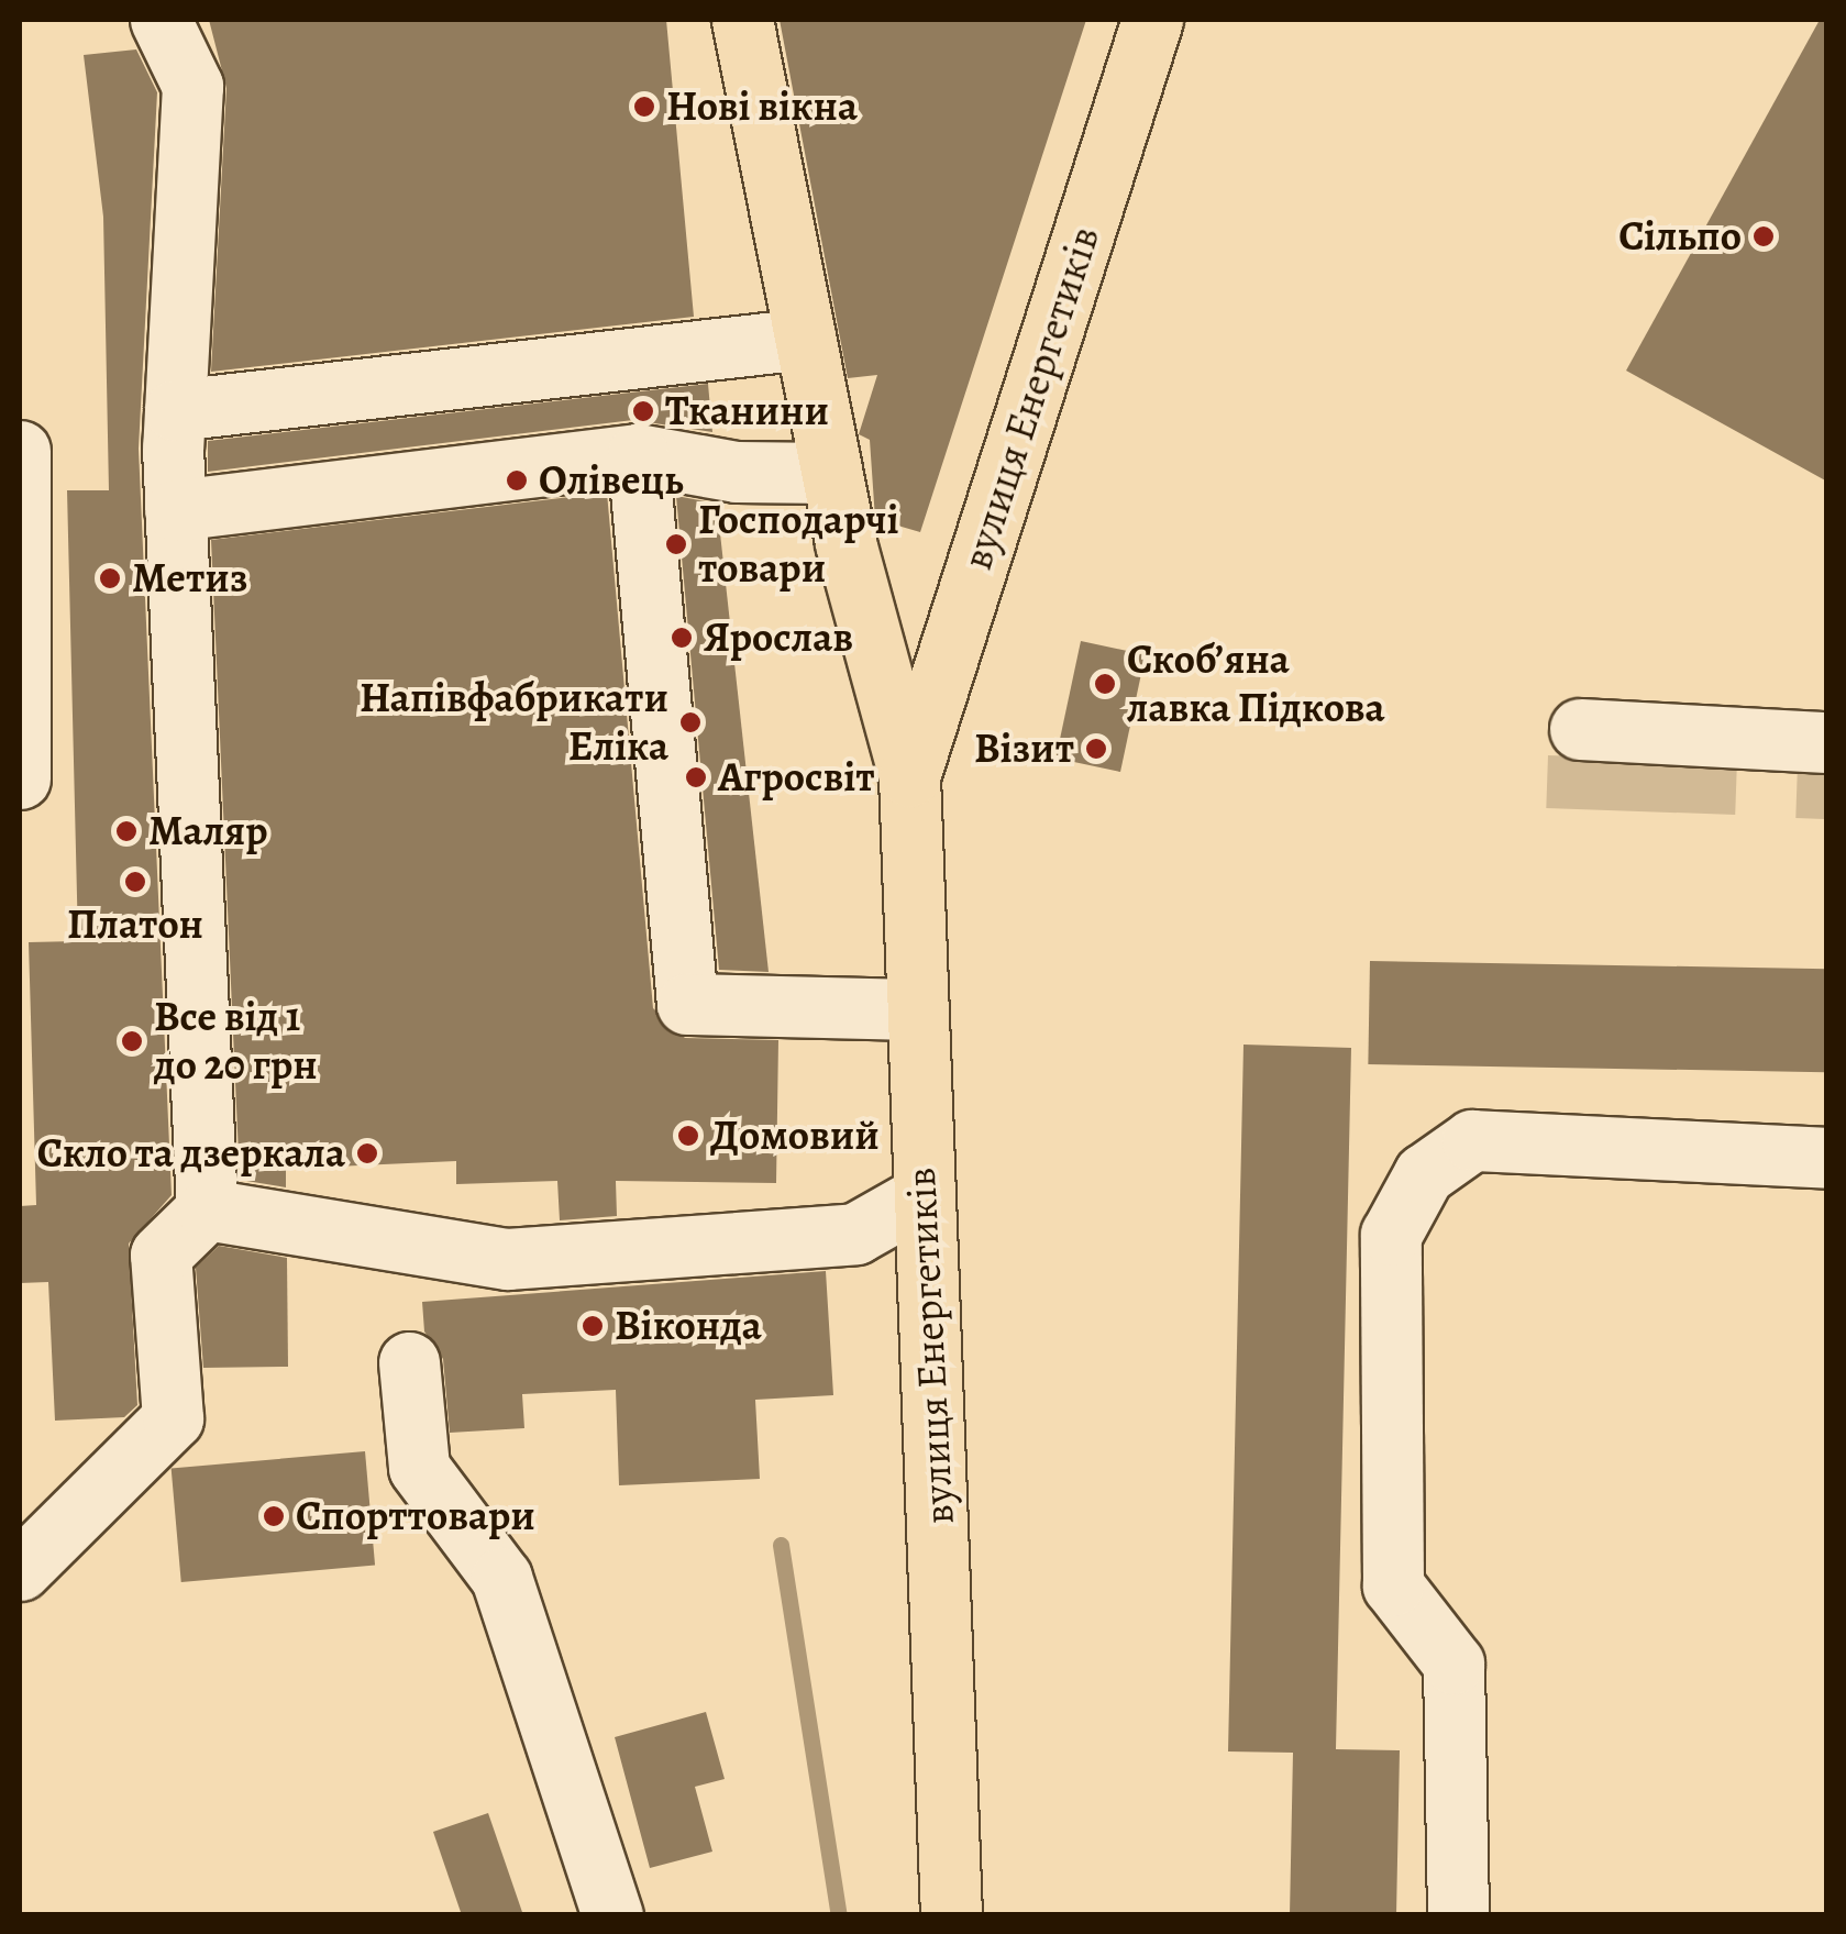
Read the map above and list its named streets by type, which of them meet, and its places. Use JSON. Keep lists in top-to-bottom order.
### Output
{
  "streets": {
    "main road": ["вулиця Енергетиків"]
  },
  "places": [
    "Нові вікна",
    "Сільпо",
    "Тканини",
    "Олівець",
    "Господарчі товари",
    "Метиз",
    "Ярослав",
    "Скоб’яна лавка Підкова",
    "Напівфабрикати Еліка",
    "Візит",
    "Агросвіт",
    "Маляр",
    "Платон",
    "Все від 1 до 20 грн",
    "Домовий",
    "Скло та дзеркала",
    "Віконда",
    "Спорттовари"
  ]
}
